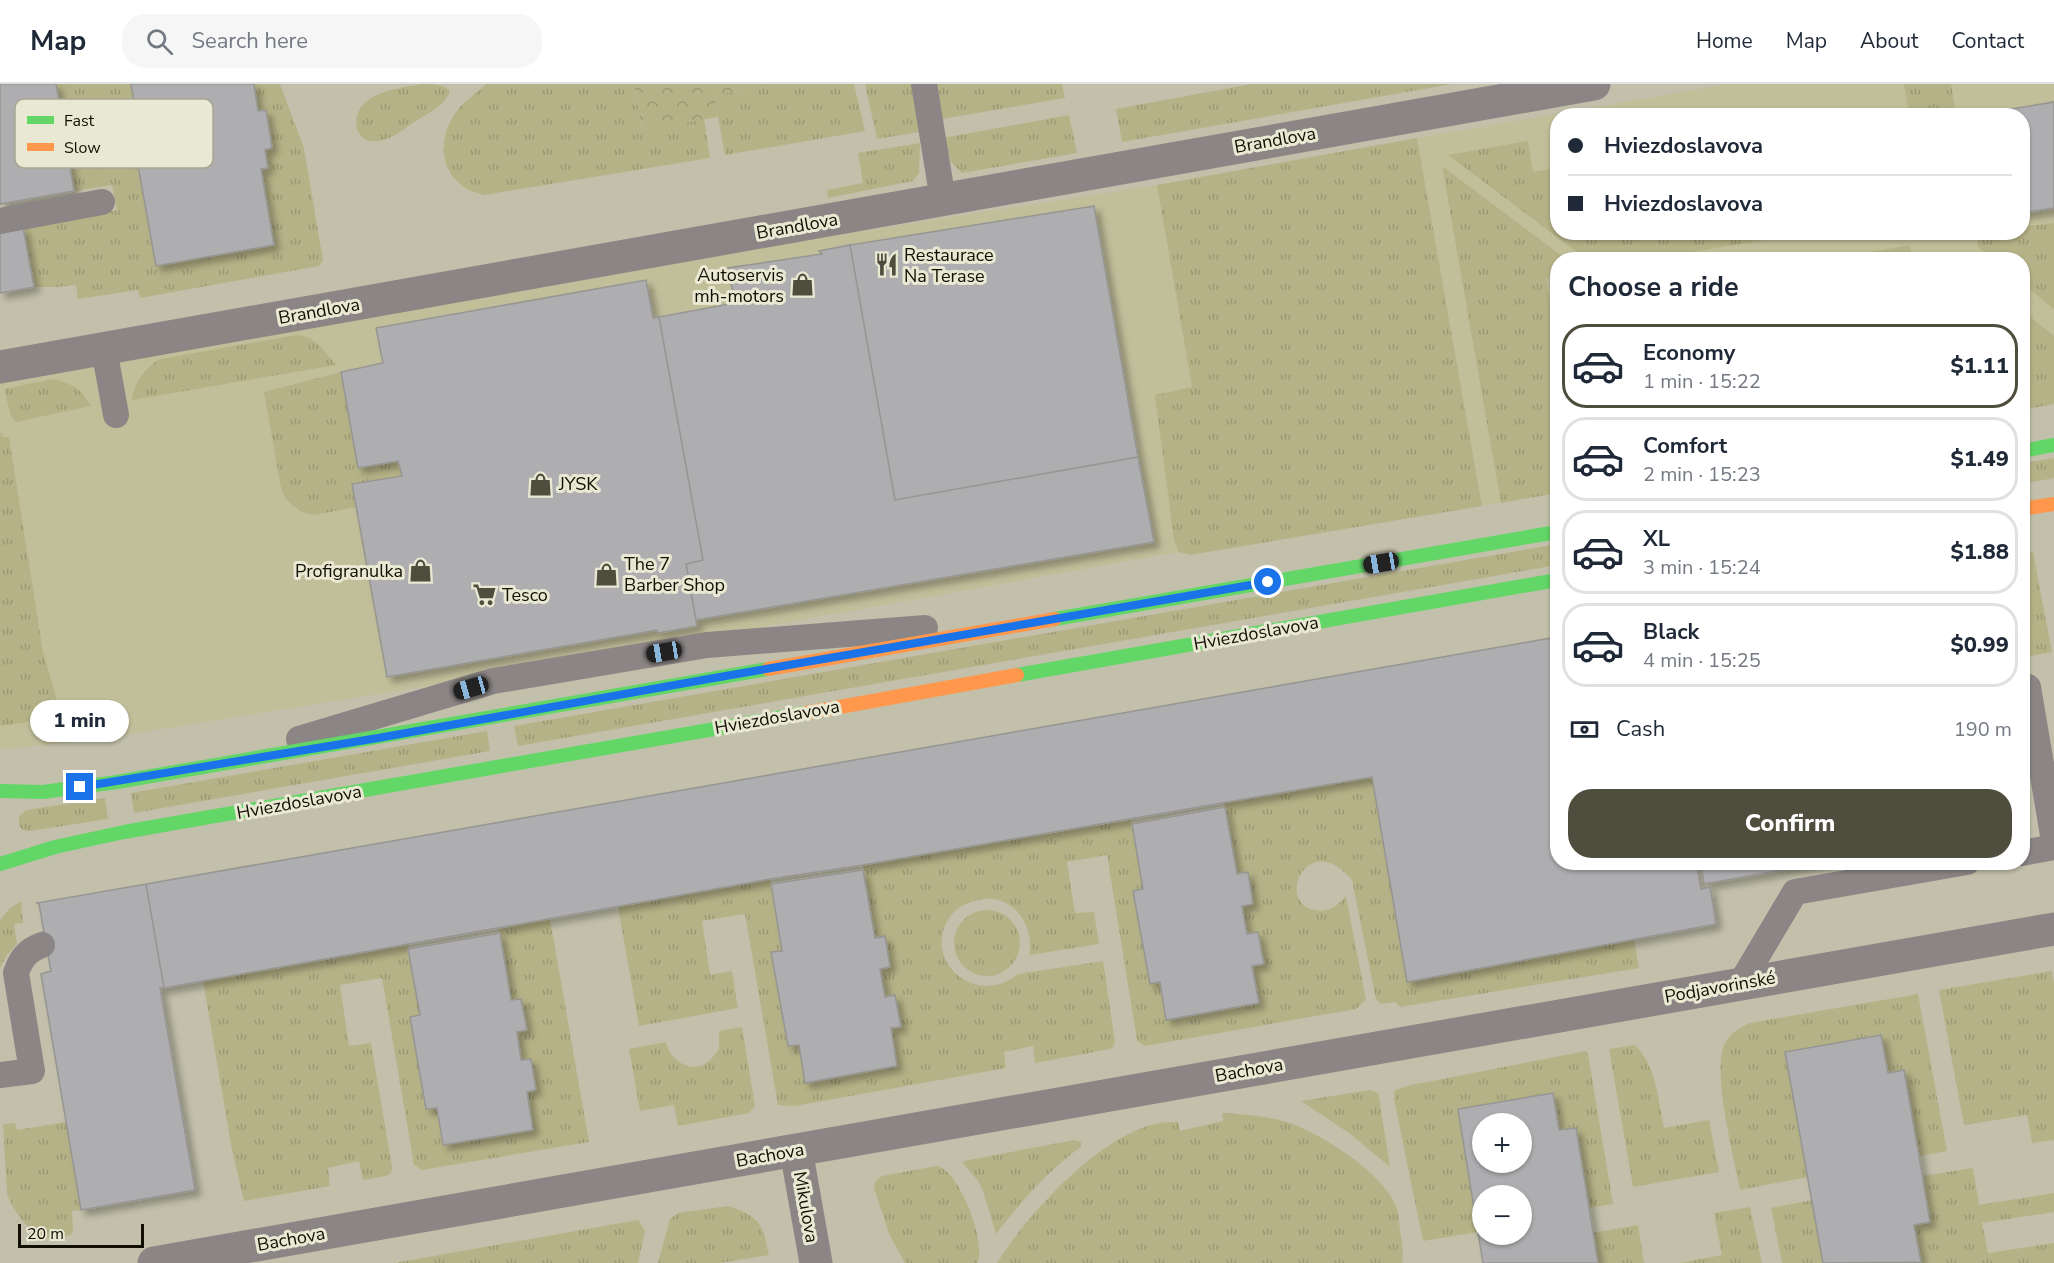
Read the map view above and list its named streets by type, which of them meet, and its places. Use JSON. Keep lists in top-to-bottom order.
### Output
{
  "streets": {
    "street": [
      "Brandlova",
      "Hviezdoslavova",
      "Podjavorinské",
      "Bachova",
      "Mikulova"
    ]
  },
  "crossings": [
    ["Podjavorinské", "Bachova"],
    ["Bachova", "Mikulova"]
  ],
  "places": {
    "restaurant": ["Restaurace Na Terase"],
    "shop": [
      "Autoservis mh-motors",
      "JYSK",
      "Profigranulka",
      "The 7 Barber Shop"
    ],
    "supermarket": ["Tesco"]
  },
  "legend": ["Fast", "Slow"],
  "scale_bar": "20 m",
  "page": {
    "header": "Map",
    "search": "Search here",
    "nav": [
      "Home",
      "Map",
      "About",
      "Contact"
    ],
    "banner": ["Hviezdoslavova", "Hviezdoslavova"],
    "heading": "Choose a ride",
    "list": [
      {
        "name": "Economy",
        "note": "1 min · 15:22",
        "value": "$1.11"
      },
      {
        "name": "Comfort",
        "note": "2 min · 15:23",
        "value": "$1.49"
      },
      {
        "name": "XL",
        "note": "3 min · 15:24",
        "value": "$1.88"
      },
      {
        "name": "Black",
        "note": "4 min · 15:25",
        "value": "$0.99"
      }
    ],
    "pay": ["Cash", "190 m"],
    "bubble": "1 min",
    "buttons": "Confirm",
    "map_buttons": ["+", "−"],
    "scale": "20 m"
  }
}
